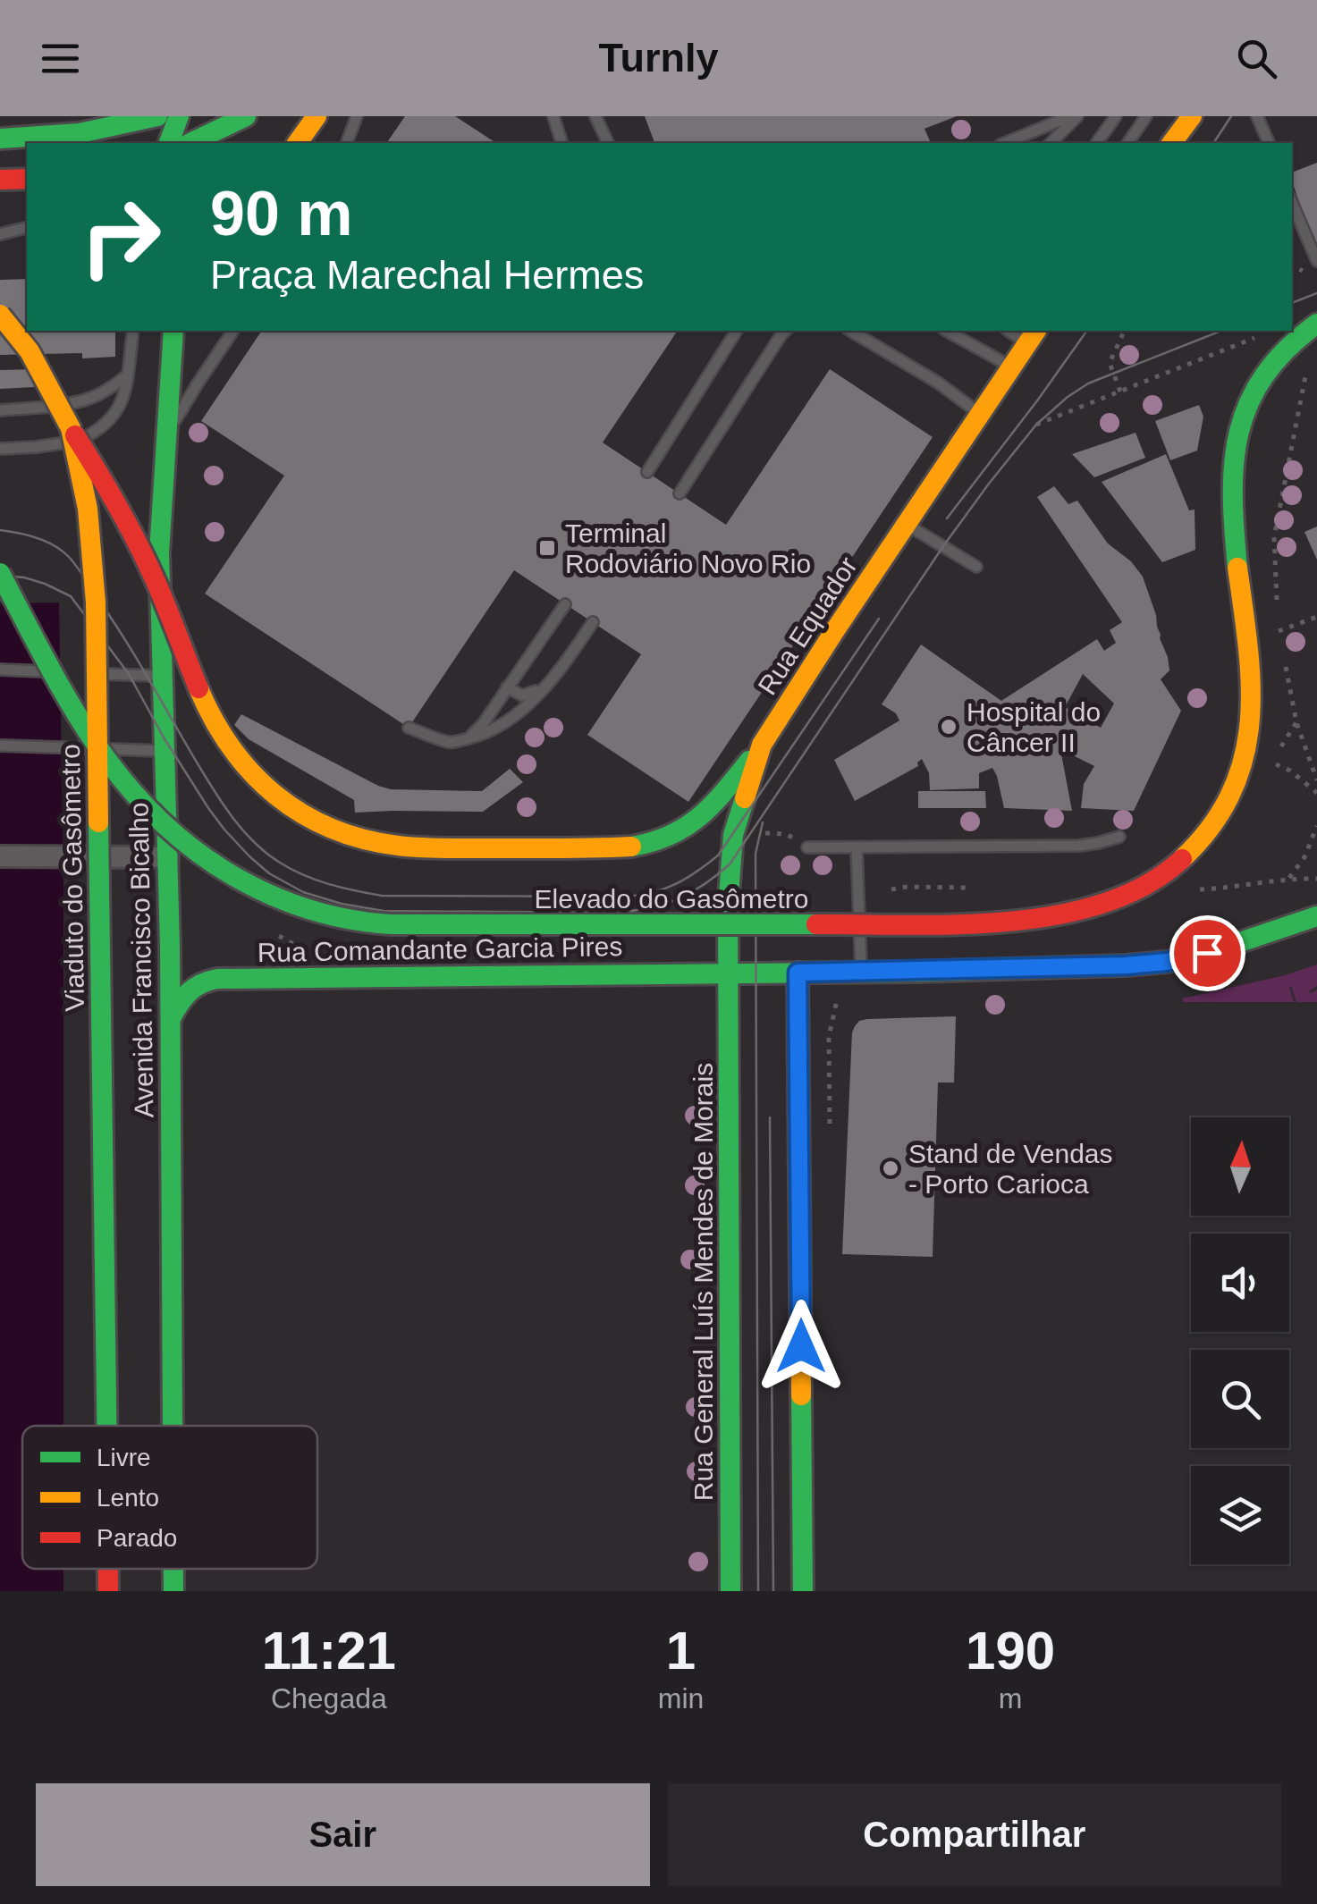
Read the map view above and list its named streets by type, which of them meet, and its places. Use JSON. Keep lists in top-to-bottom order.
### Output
{
  "streets": {
    "main road": [
      "Rua Equador",
      "Viaduto do Gasômetro",
      "Elevado do Gasômetro",
      "Rua Comandante Garcia Pires",
      "Avenida Francisco Bicalho",
      "Rua General Luís Mendes de Morais"
    ]
  },
  "crossings": [
    ["Rua Equador", "Rua Comandante Garcia Pires"],
    ["Rua Equador", "Rua General Luís Mendes de Morais"],
    ["Rua Comandante Garcia Pires", "Avenida Francisco Bicalho"],
    ["Rua Comandante Garcia Pires", "Rua General Luís Mendes de Morais"]
  ],
  "places": {
    "transit": ["Terminal Rodoviário Novo Rio"],
    "other": ["Hospital do Câncer II", "Stand de Vendas - Porto Carioca"]
  },
  "legend": ["Livre", "Lento", "Parado"],
  "north": "top",
  "page": {
    "header": "Turnly",
    "turn": ["90 m", "Praça Marechal Hermes"],
    "eta": [
      "11:21",
      "Chegada",
      "1",
      "min",
      "190",
      "m"
    ],
    "buttons": ["Sair", "Compartilhar"]
  }
}
